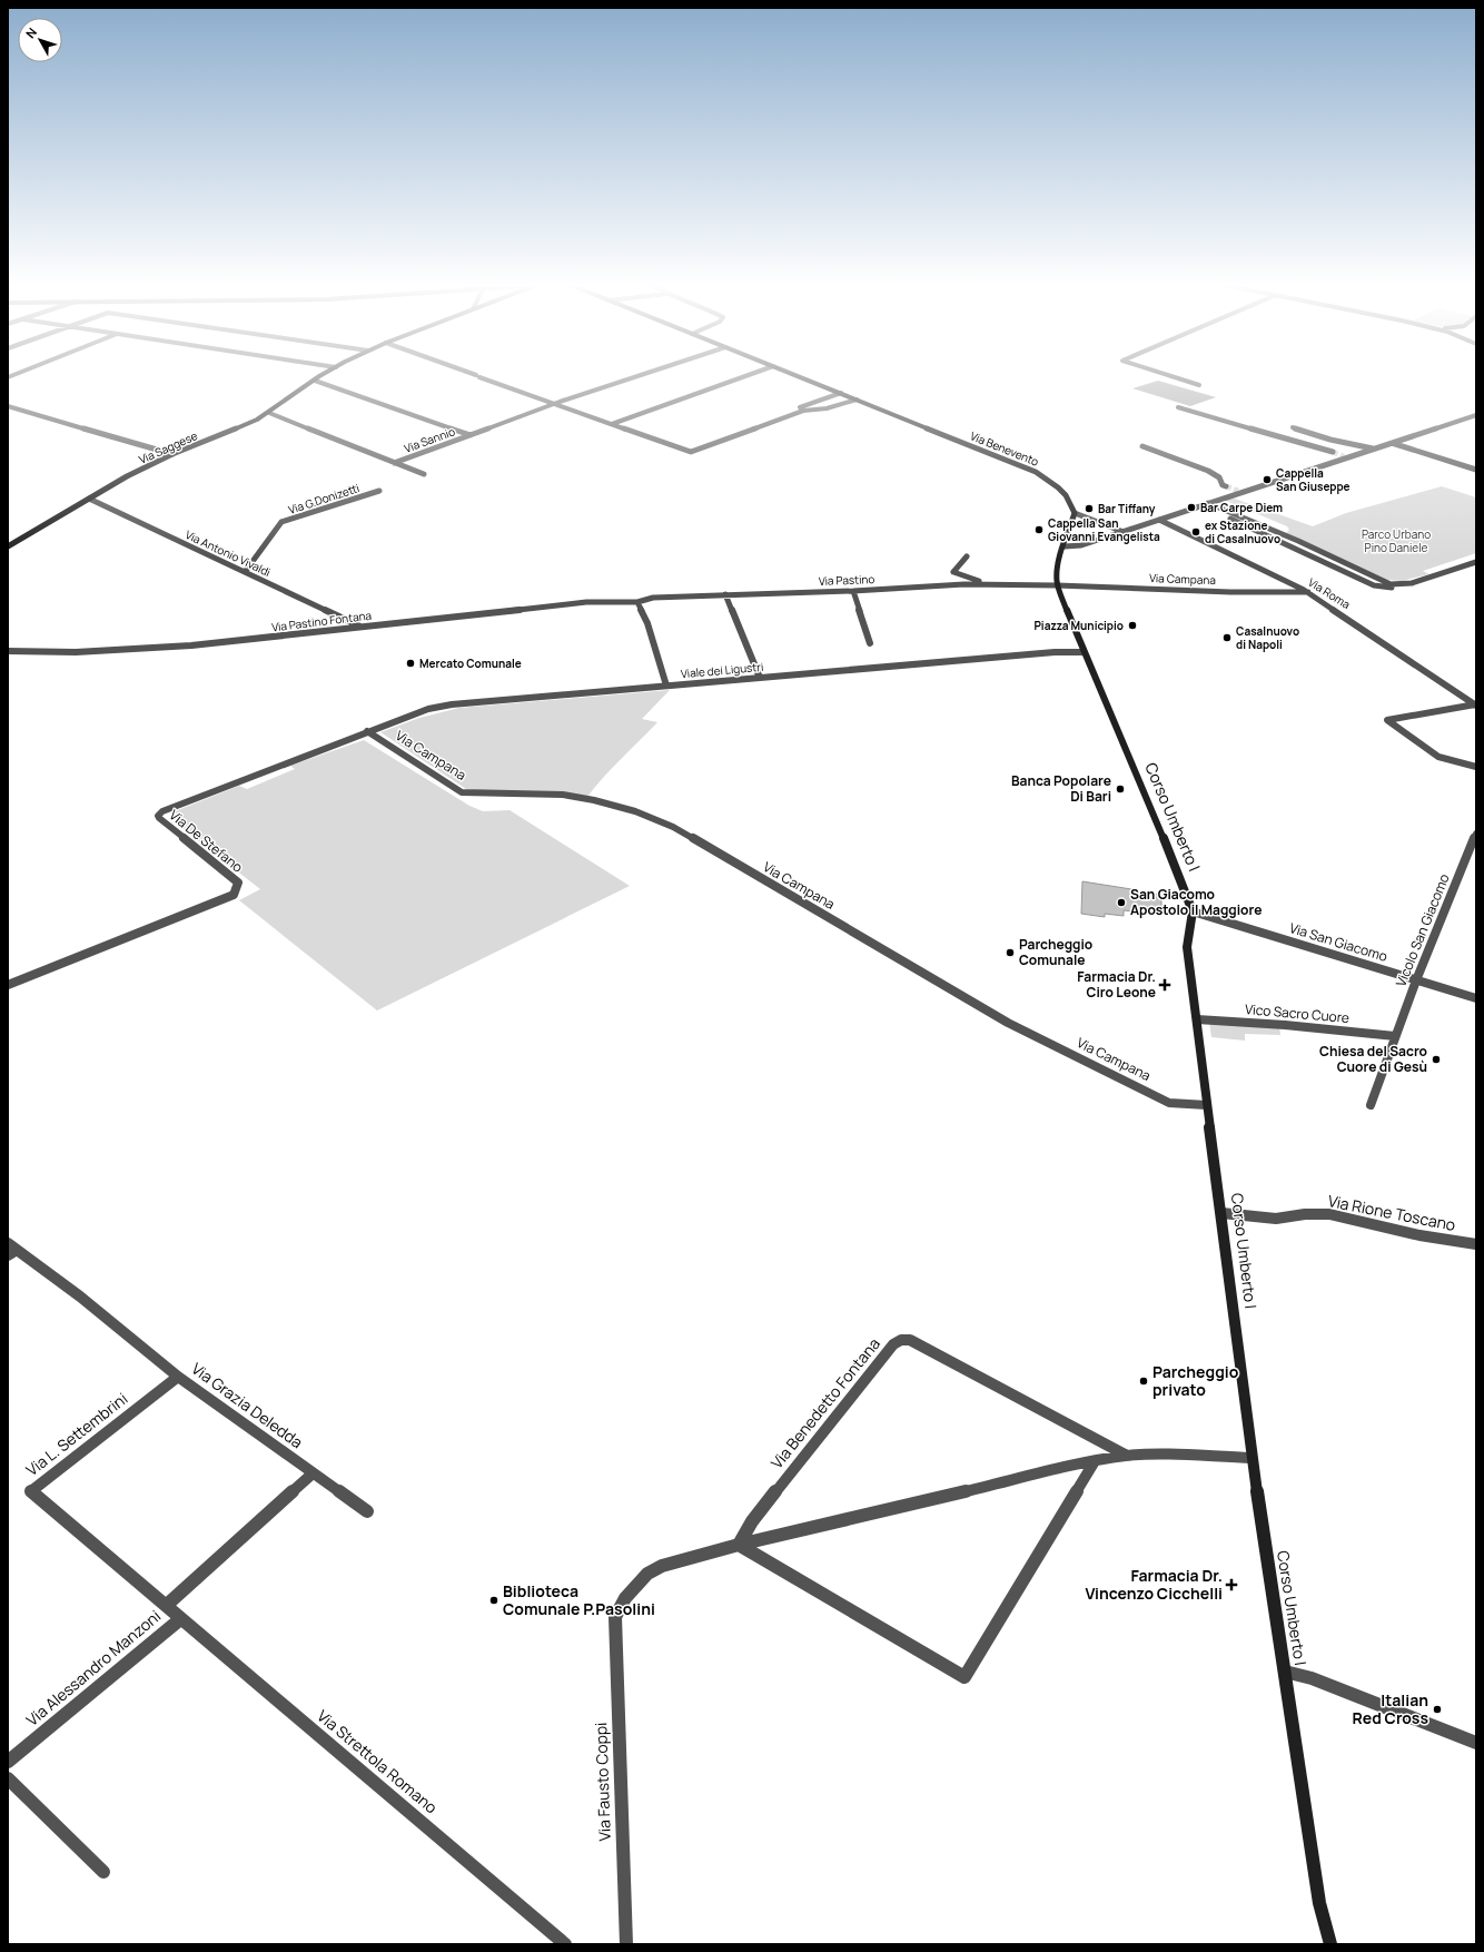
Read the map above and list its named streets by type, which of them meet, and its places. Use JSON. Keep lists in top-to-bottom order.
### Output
{
  "streets": {
    "main road": ["Via Saggese", "Via Benevento", "Corso Umberto I"],
    "street": [
      "Via Sannio",
      "Via G.Donizetti",
      "Via Antonio Vivaldi",
      "Via Campana",
      "Via Pastino",
      "Via Roma",
      "Via Pastino Fontana",
      "Viale dei Ligustri",
      "Via De Stefano",
      "Vicolo San Giacomo",
      "Via San Giacomo",
      "Vico Sacro Cuore",
      "Via Rione Toscano",
      "Via Benedetto Fontana",
      "Via Grazia Deledda",
      "Via L. Settembrini",
      "Via Alessandro Manzoni",
      "Via Strettola Romano",
      "Via Fausto Coppi"
    ]
  },
  "crossings": [
    ["Via Saggese", "Via Antonio Vivaldi"],
    ["Via G.Donizetti", "Via Antonio Vivaldi"],
    ["Via Antonio Vivaldi", "Via Pastino Fontana"],
    ["Via Campana", "Via Pastino"],
    ["Via Campana", "Via Roma"],
    ["Via Campana", "Viale dei Ligustri"],
    ["Via Campana", "Corso Umberto I"],
    ["Via Campana", "Via De Stefano"],
    ["Via Pastino", "Via Pastino Fontana"],
    ["Via Pastino", "Corso Umberto I"],
    ["Viale dei Ligustri", "Corso Umberto I"],
    ["Viale dei Ligustri", "Via De Stefano"],
    ["Corso Umberto I", "Via San Giacomo"],
    ["Corso Umberto I", "Vico Sacro Cuore"],
    ["Corso Umberto I", "Via Rione Toscano"],
    ["Corso Umberto I", "Via Benedetto Fontana"],
    ["Vicolo San Giacomo", "Via San Giacomo"],
    ["Vicolo San Giacomo", "Vico Sacro Cuore"],
    ["Via Benedetto Fontana", "Via Fausto Coppi"],
    ["Via Grazia Deledda", "Via L. Settembrini"],
    ["Via L. Settembrini", "Via Strettola Romano"],
    ["Via Alessandro Manzoni", "Via Strettola Romano"]
  ],
  "parks": ["Parco Urbano Pino Daniele"],
  "places": {
    "other": [
      "Cappella San Giuseppe",
      "Bar Carpe Diem",
      "Bar Tiffany",
      "Cappella San Giovanni Evangelista",
      "ex Stazione di Casalnuovo",
      "Piazza Municipio",
      "Casalnuovo di Napoli",
      "Mercato Comunale",
      "Banca Popolare Di Bari",
      "San Giacomo Apostolo il Maggiore",
      "Parcheggio Comunale",
      "Chiesa del Sacro Cuore di Gesù",
      "Parcheggio privato",
      "Biblioteca Comunale P.Pasolini",
      "Italian Red Cross"
    ],
    "health": ["Farmacia Dr. Ciro Leone", "Farmacia Dr. Vincenzo Cicchelli"]
  },
  "north": "top left"
}
